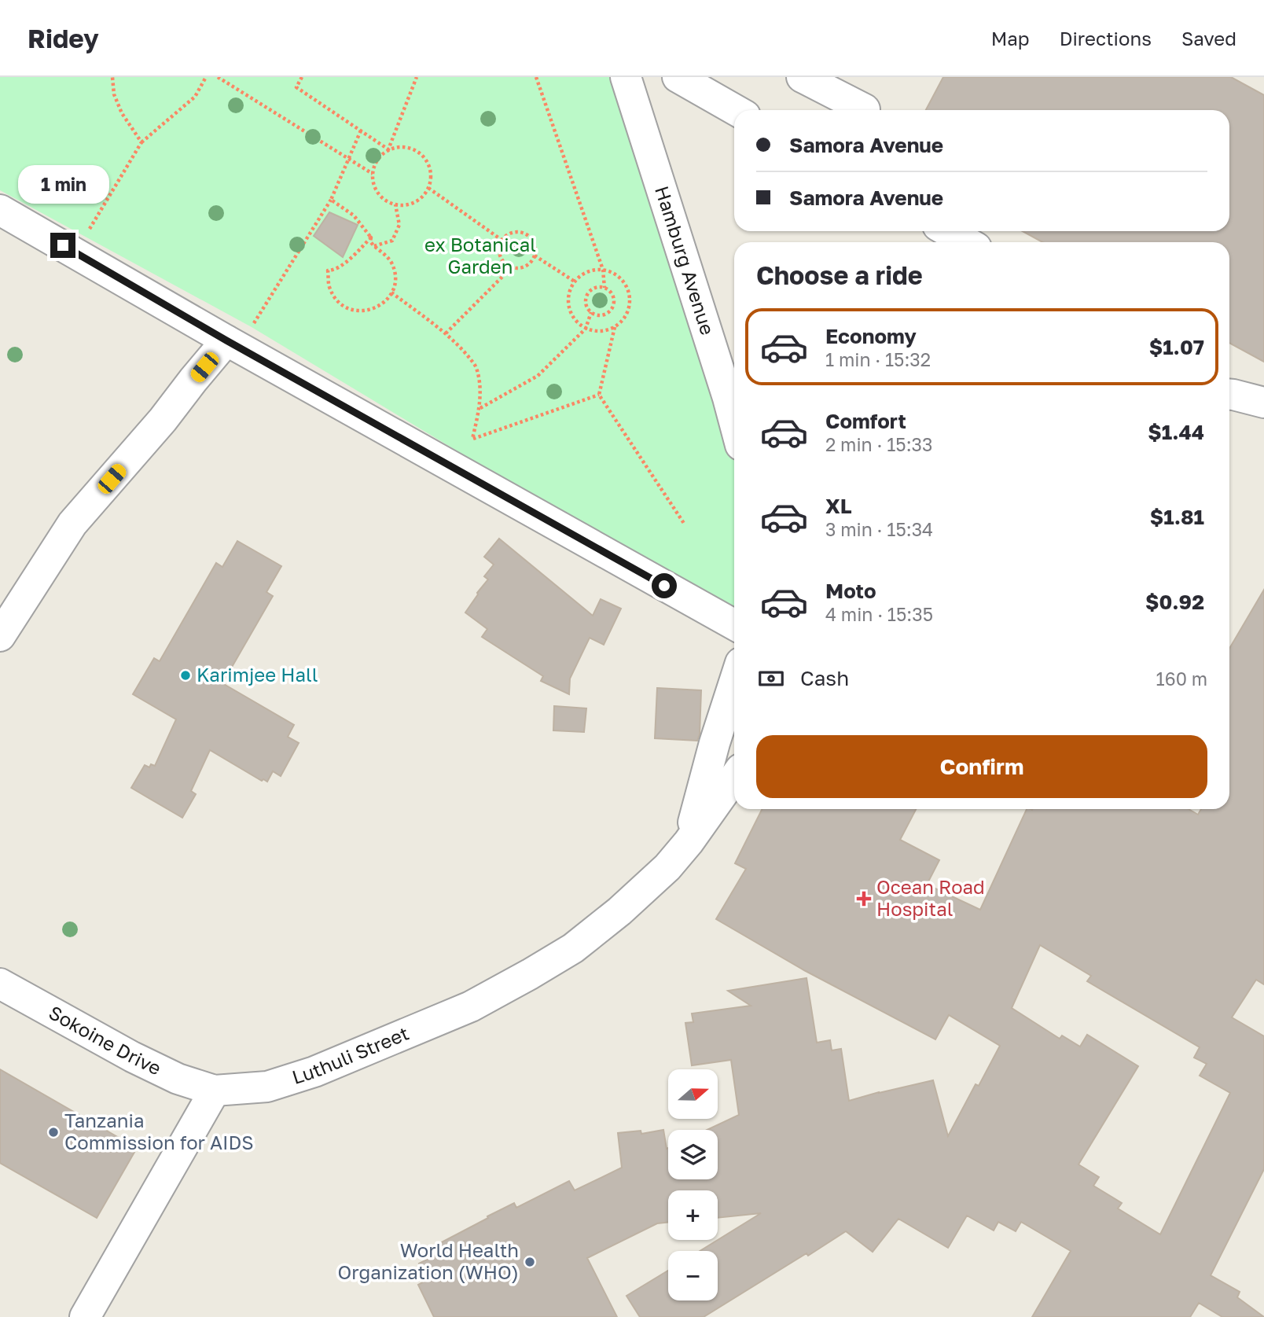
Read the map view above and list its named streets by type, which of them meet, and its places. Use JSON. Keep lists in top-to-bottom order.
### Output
{
  "streets": {
    "street": ["Hamburg Avenue", "Sokoine Drive", "Luthuli Street"]
  },
  "crossings": [
    ["Sokoine Drive", "Luthuli Street"]
  ],
  "parks": ["ex Botanical Garden"],
  "places": {
    "other": ["Karimjee Hall", "Tanzania Commission for AIDS", "World Health Organization (WHO)"],
    "health": ["Ocean Road Hospital"]
  },
  "north": "right",
  "page": {
    "header": "Ridey",
    "nav": ["Map", "Directions", "Saved"],
    "banner": ["Samora Avenue", "Samora Avenue"],
    "bubble": "1 min",
    "heading": "Choose a ride",
    "list": [
      {
        "name": "Economy",
        "note": "1 min · 15:32",
        "value": "$1.07"
      },
      {
        "name": "Comfort",
        "note": "2 min · 15:33",
        "value": "$1.44"
      },
      {
        "name": "XL",
        "note": "3 min · 15:34",
        "value": "$1.81"
      },
      {
        "name": "Moto",
        "note": "4 min · 15:35",
        "value": "$0.92"
      }
    ],
    "pay": ["Cash", "160 m"],
    "buttons": "Confirm",
    "map_buttons": ["+", "−"]
  }
}
